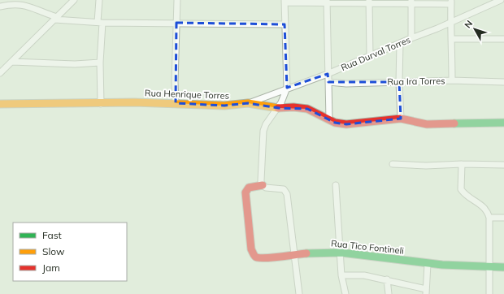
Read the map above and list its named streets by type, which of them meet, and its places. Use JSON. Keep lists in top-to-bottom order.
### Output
{
  "streets": {
    "street": [
      "Rua Durval Torres",
      "Rua Ira Torres",
      "Rua Henrique Torres",
      "Rua Tico Fontineli"
    ]
  },
  "crossings": [
    ["Rua Durval Torres", "Rua Henrique Torres"]
  ],
  "legend": ["Fast", "Slow", "Jam"],
  "north": "top left"
}
